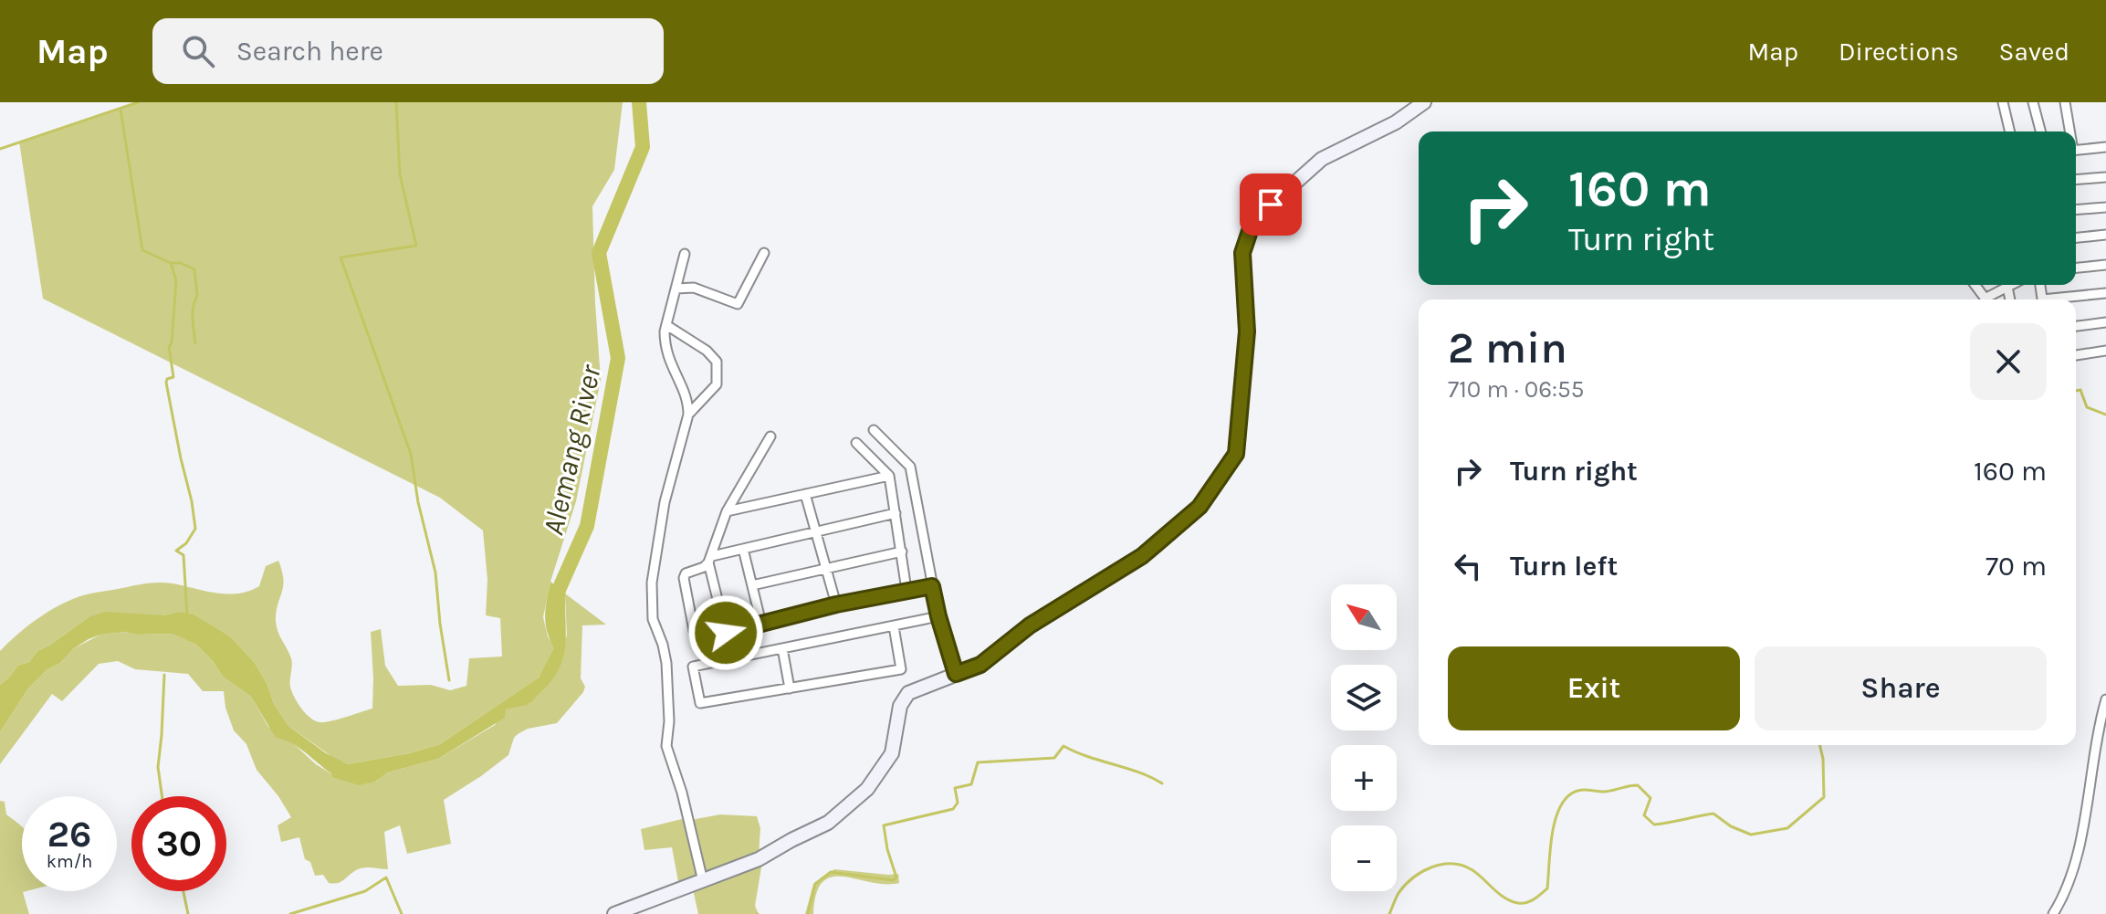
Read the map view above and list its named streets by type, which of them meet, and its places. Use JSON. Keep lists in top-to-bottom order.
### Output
{
  "water": ["Alemang River"],
  "north": "top left",
  "page": {
    "header": "Map",
    "search": "Search here",
    "nav": ["Map", "Directions", "Saved"],
    "turn": ["160 m", "Turn right"],
    "heading": ["2 min", "710 m · 06:55"],
    "list": [
      {
        "name": "Turn right",
        "value": "160 m"
      },
      {
        "name": "Turn left",
        "value": "70 m"
      }
    ],
    "map_buttons": ["+", "−"],
    "buttons": ["Exit", "Share"],
    "speed": "26 km/h",
    "limit": "30"
  }
}
